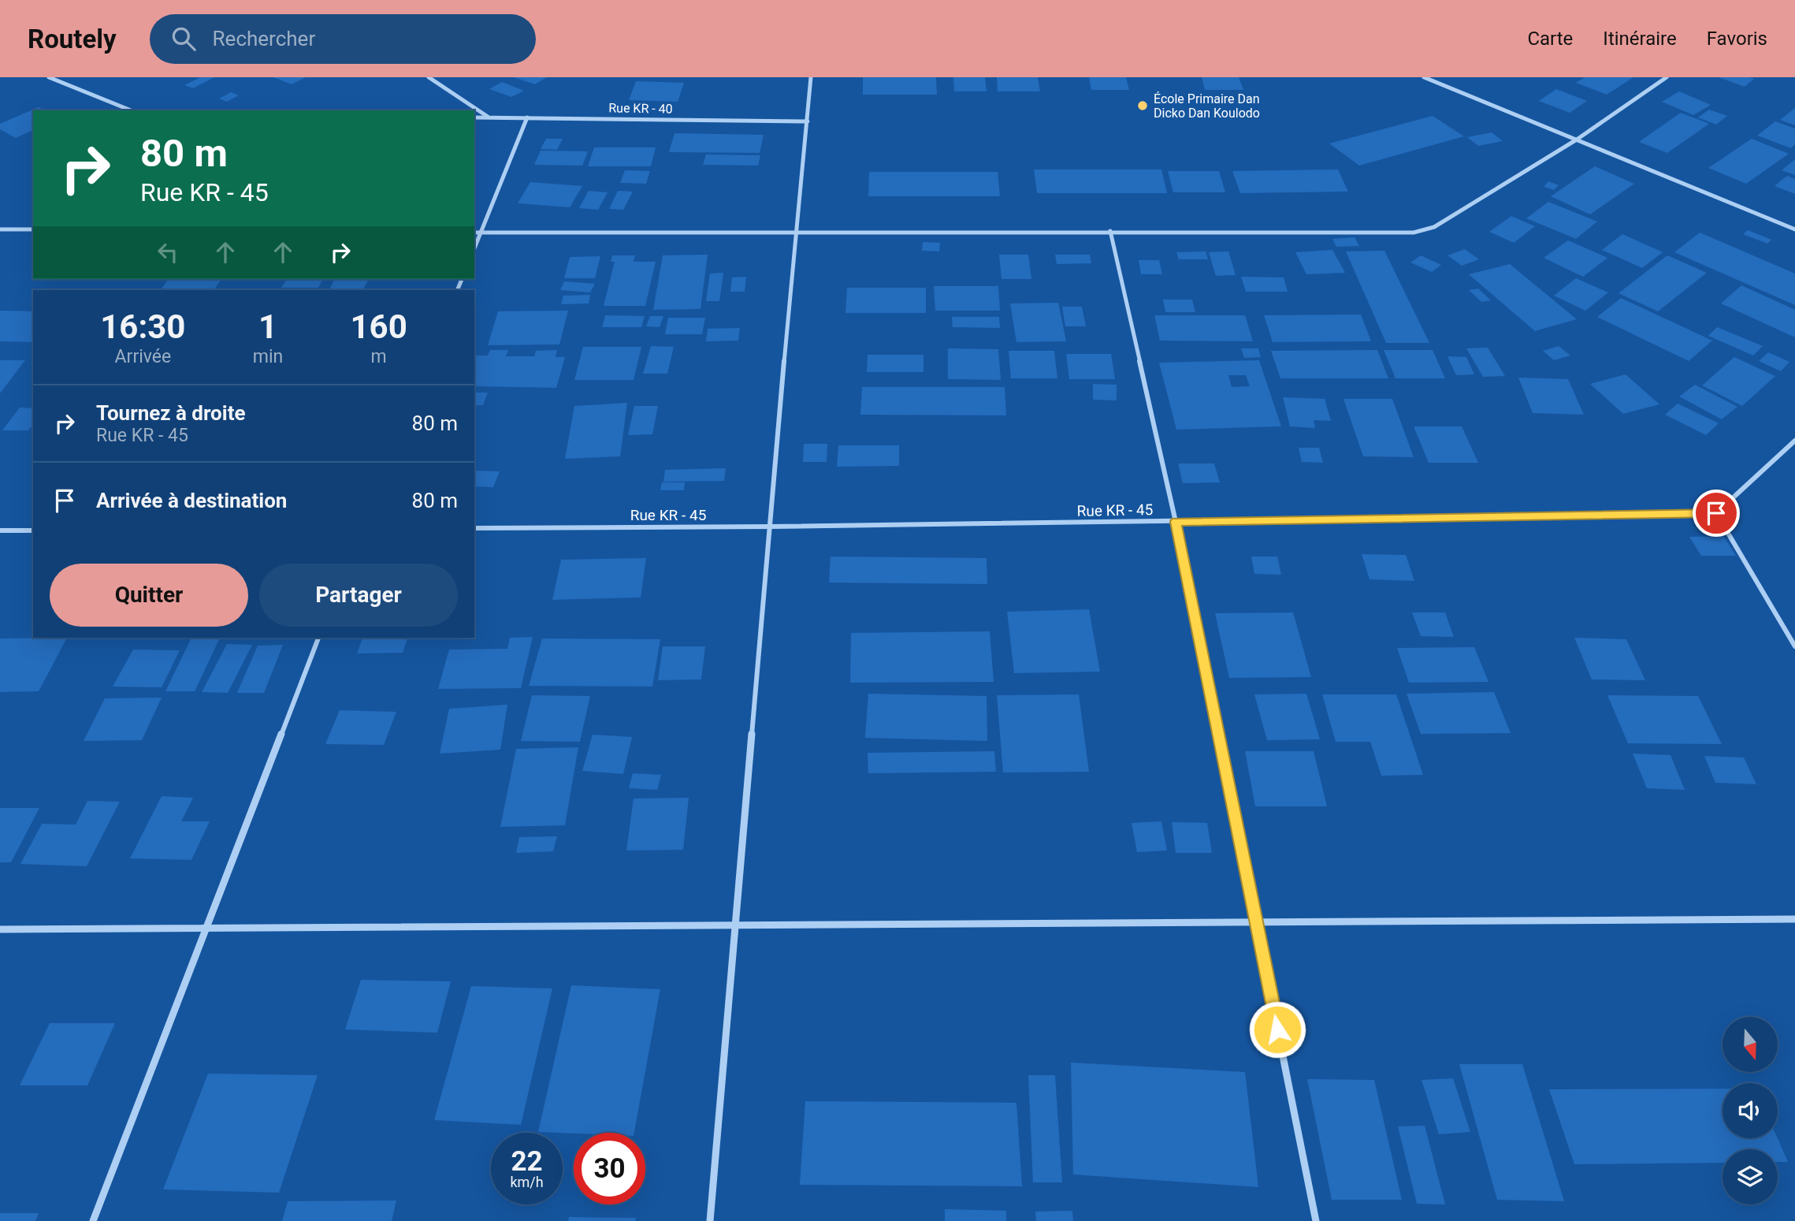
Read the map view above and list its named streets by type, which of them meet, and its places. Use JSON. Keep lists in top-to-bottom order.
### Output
{
  "streets": {
    "street": ["Rue KR - 40", "Rue KR - 45"]
  },
  "places": ["École Primaire Dan Dicko Dan Koulodo"],
  "north": "bottom",
  "page": {
    "header": "Routely",
    "search": "Rechercher",
    "nav": ["Carte", "Itinéraire", "Favoris"],
    "turn": ["80 m", "Rue KR - 45"],
    "eta": [
      "16:30",
      "Arrivée",
      "1",
      "min",
      "160",
      "m"
    ],
    "list": [
      {
        "name": "Tournez à droite",
        "note": "Rue KR - 45",
        "value": "80 m"
      },
      {
        "name": "Arrivée à destination",
        "value": "80 m"
      }
    ],
    "buttons": ["Quitter", "Partager"],
    "speed": "22 km/h",
    "limit": "30"
  }
}
